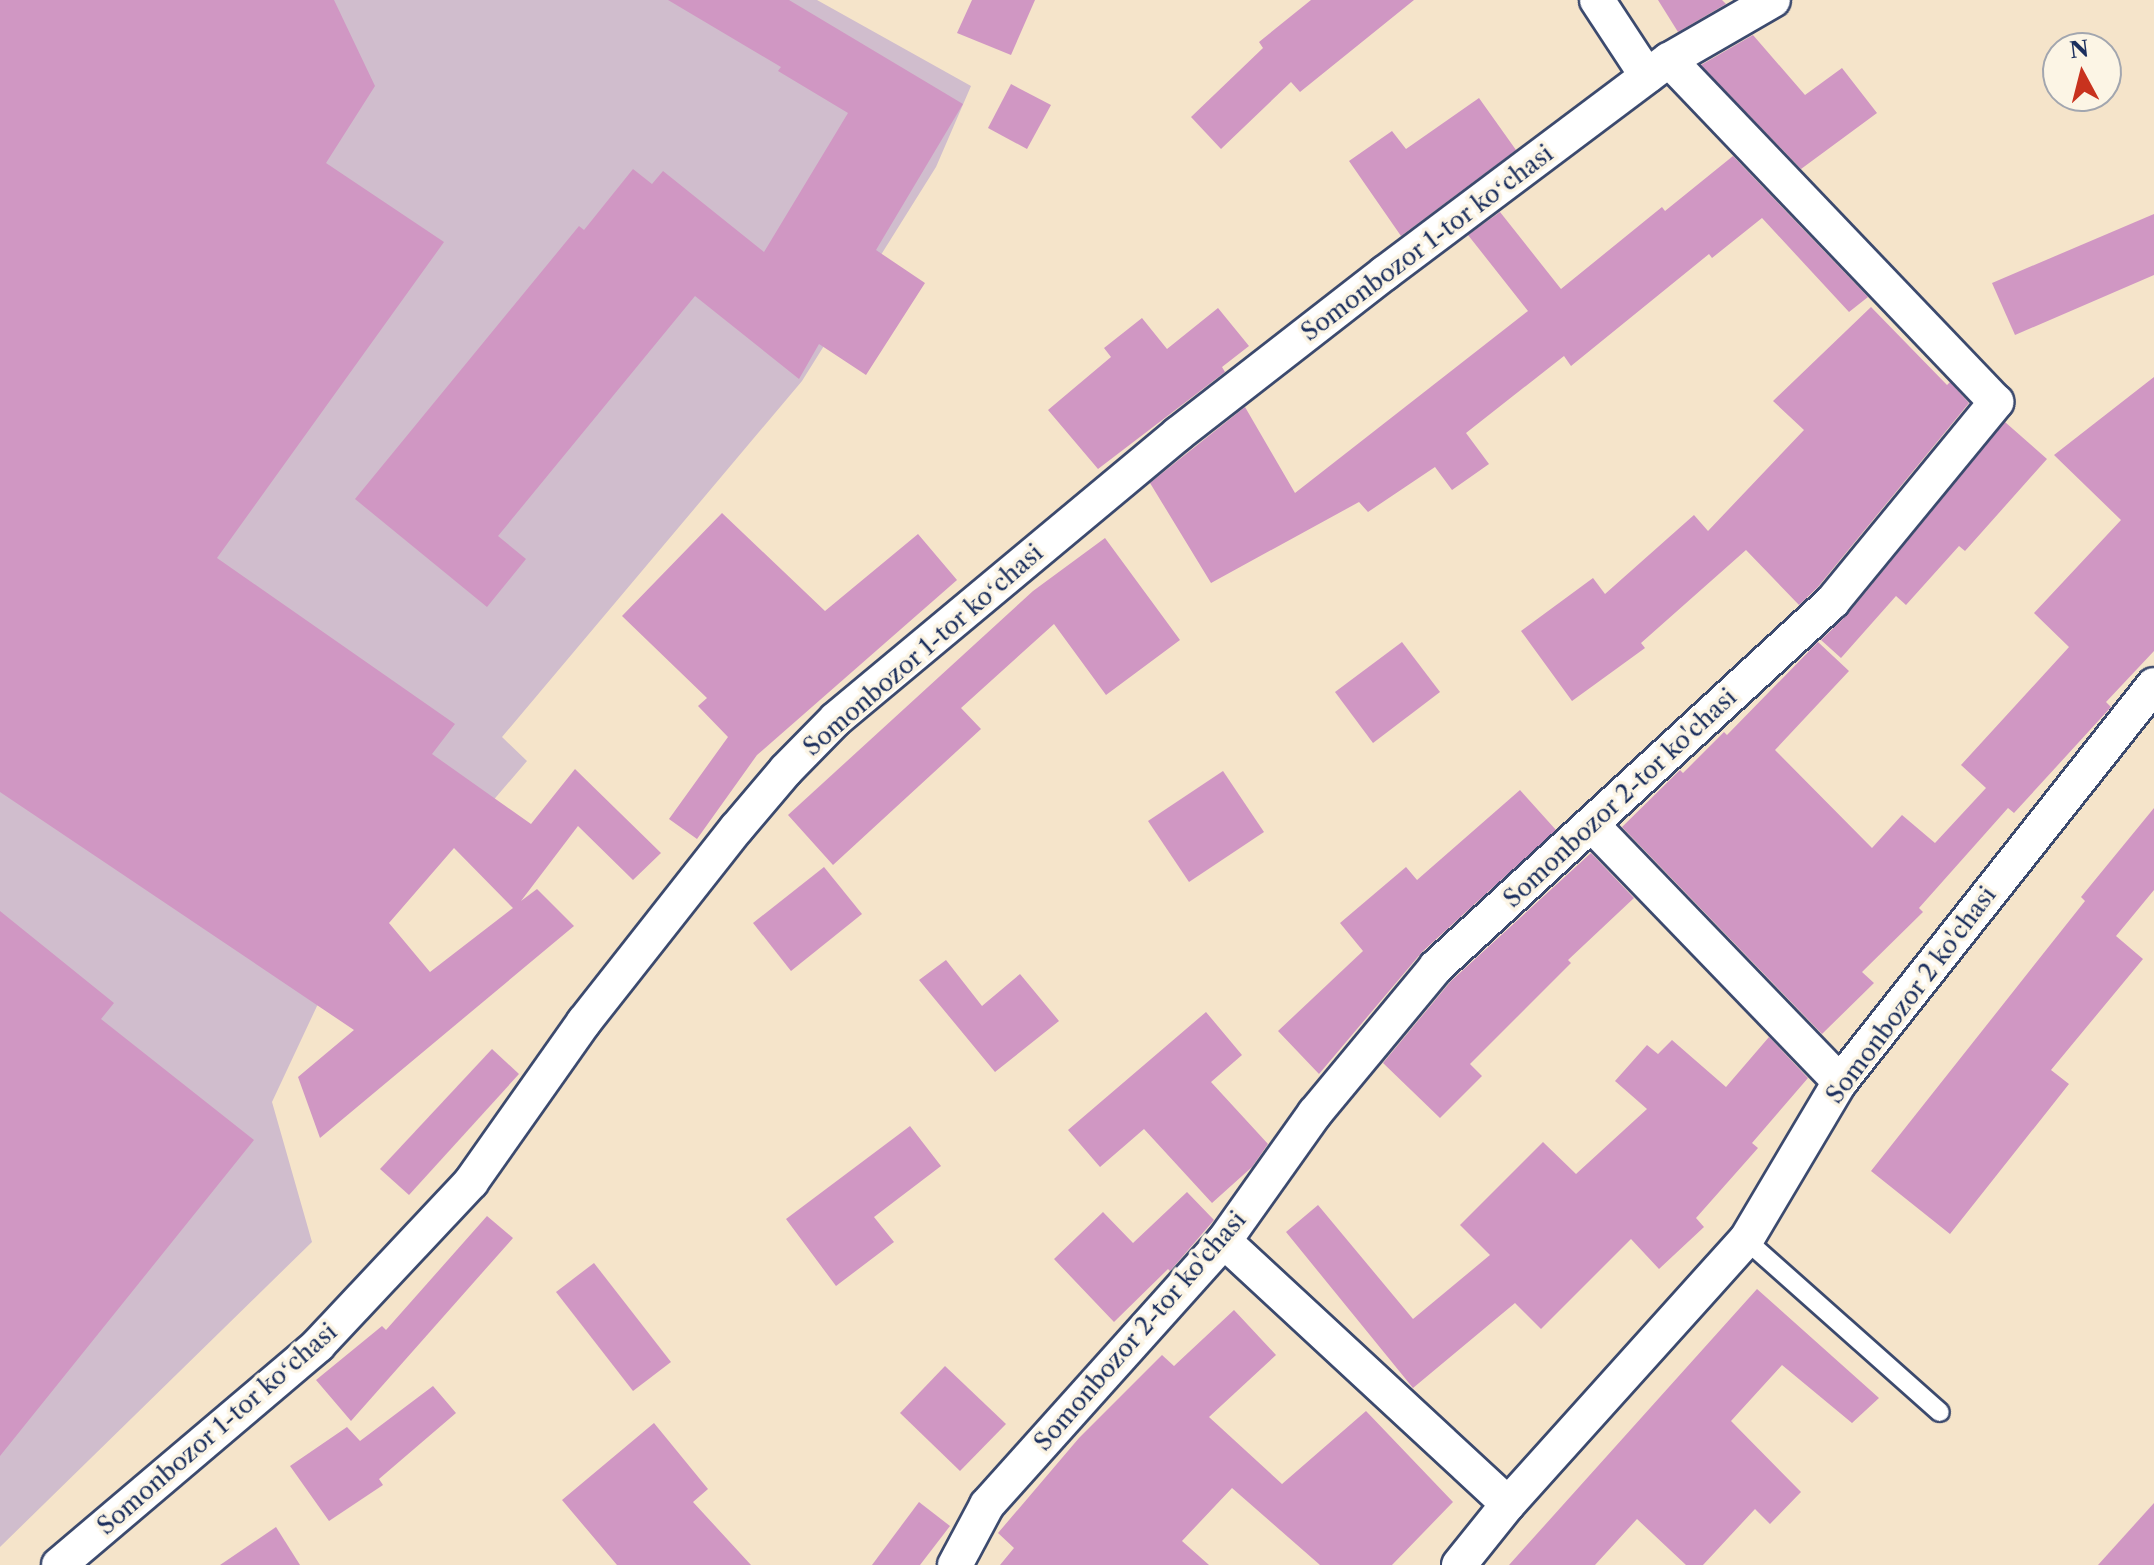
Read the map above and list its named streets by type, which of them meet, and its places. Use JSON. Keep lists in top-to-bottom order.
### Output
{
  "streets": {
    "street": ["Somonbozor 1-tor koʻchasi", "Somonbozor 2-tor ko'chasi", "Somonbozor 2 ko'chasi"]
  },
  "crossings": [
    ["Somonbozor 1-tor koʻchasi", "Somonbozor 2-tor ko'chasi"]
  ],
  "north": "top"
}
